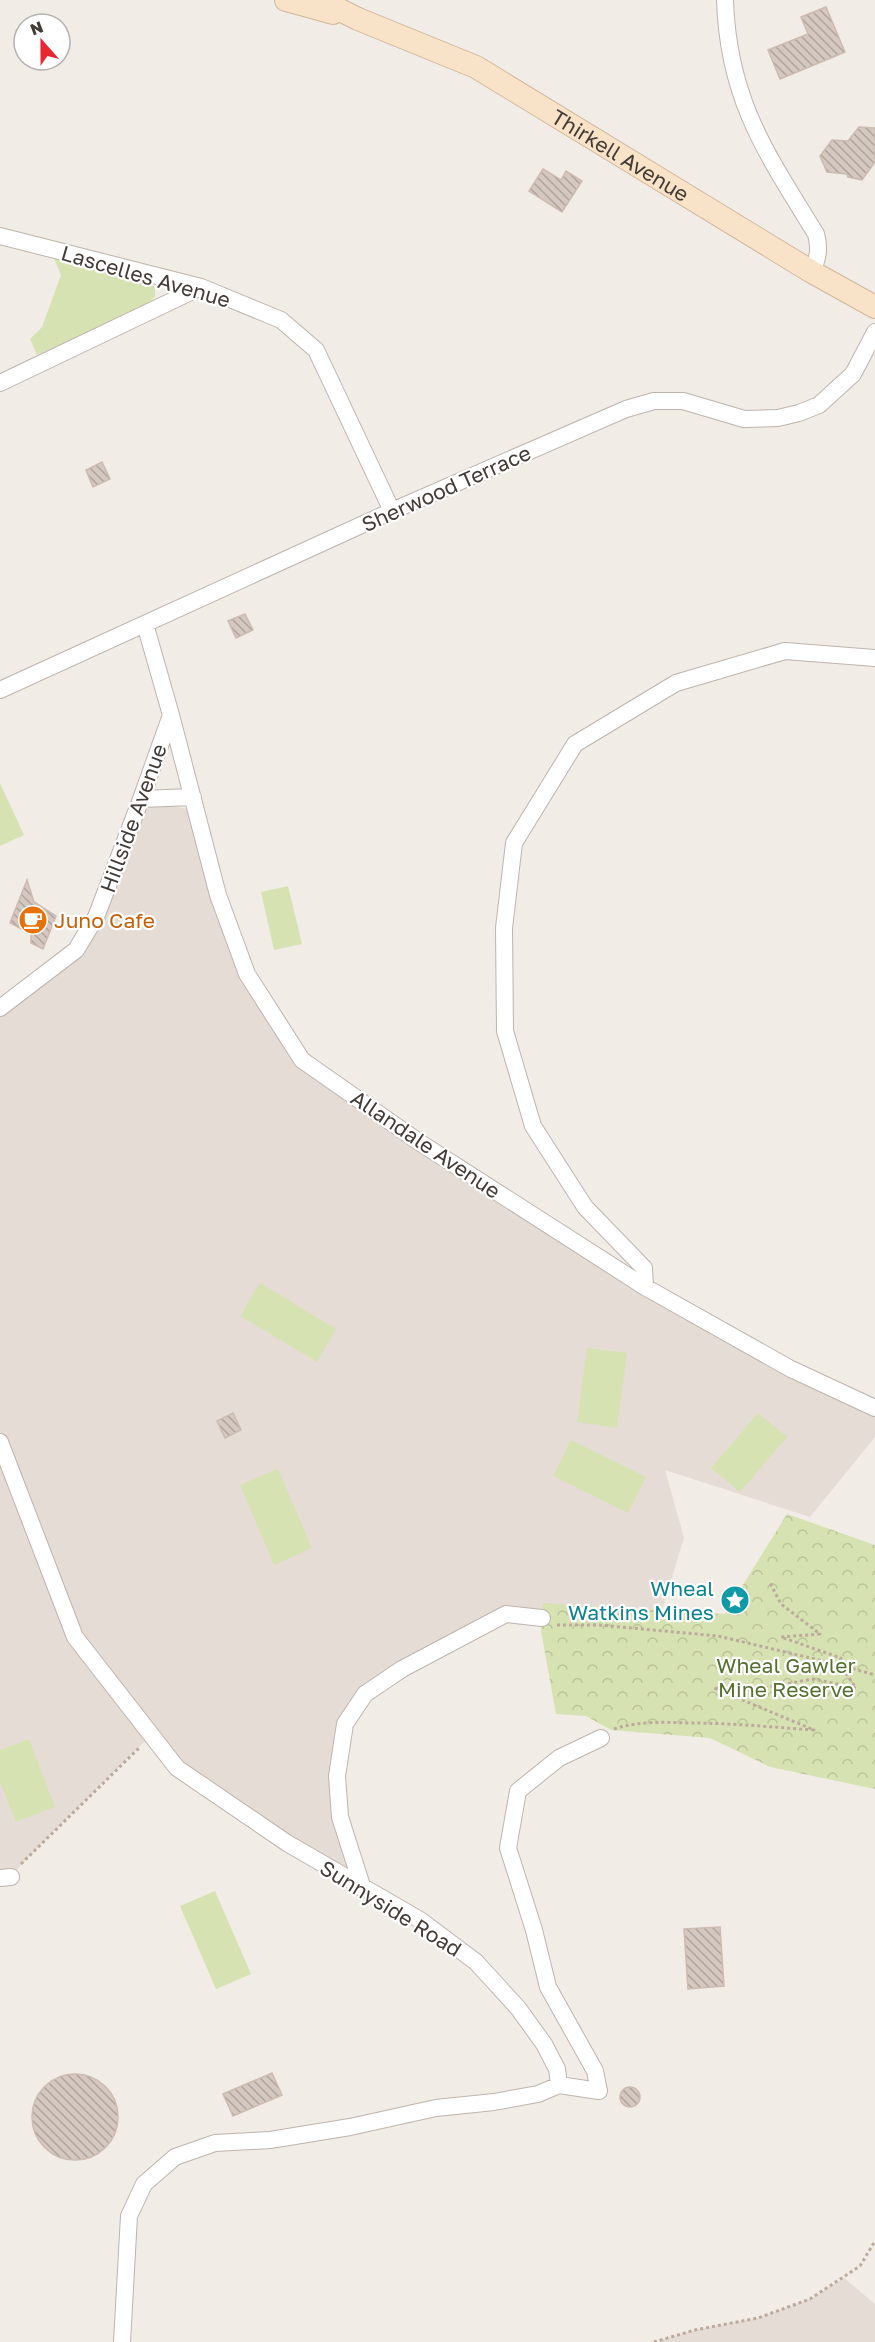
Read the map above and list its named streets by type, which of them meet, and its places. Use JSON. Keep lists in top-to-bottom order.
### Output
{
  "streets": {
    "street": [
      "Thirkell Avenue",
      "Lascelles Avenue",
      "Sherwood Terrace",
      "Hillside Avenue",
      "Allandale Avenue",
      "Sunnyside Road"
    ]
  },
  "crossings": [
    ["Lascelles Avenue", "Sherwood Terrace"],
    ["Hillside Avenue", "Allandale Avenue"]
  ],
  "parks": ["Wheal Gawler Mine Reserve"],
  "places": {
    "cafe": ["Juno Cafe"],
    "place": ["Wheal Watkins Mines"]
  },
  "north": "top"
}
